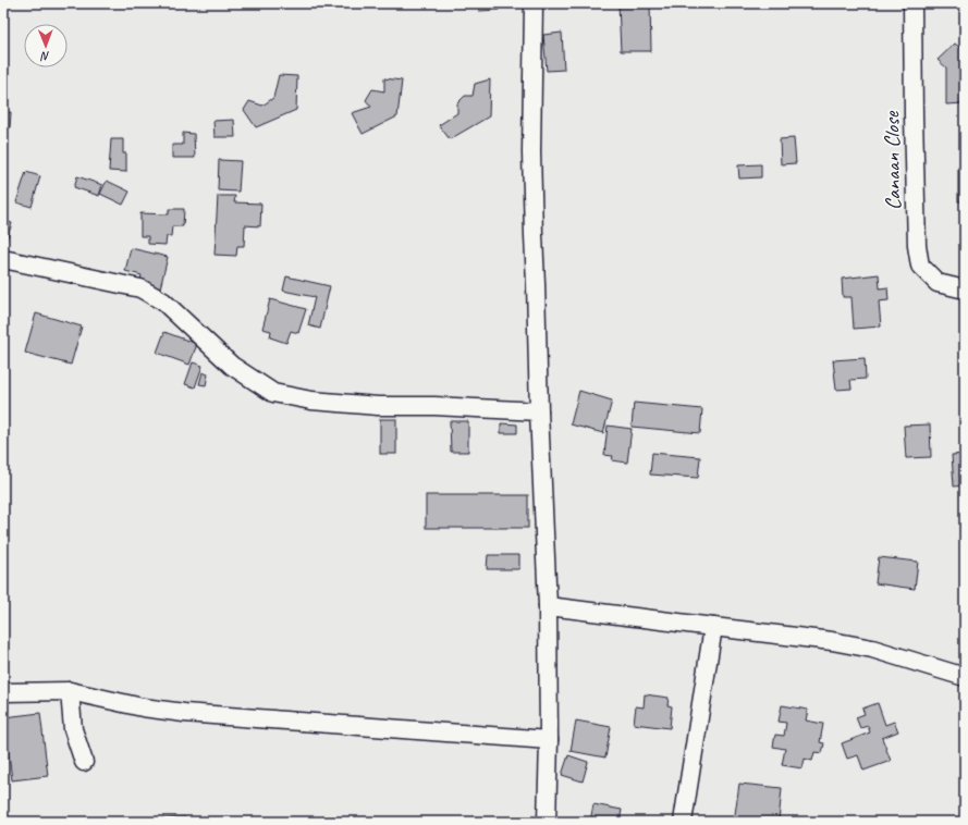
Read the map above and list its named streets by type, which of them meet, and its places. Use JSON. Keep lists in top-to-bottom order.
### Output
{
  "streets": {
    "street": ["Canaan Close"]
  },
  "north": "bottom"
}
